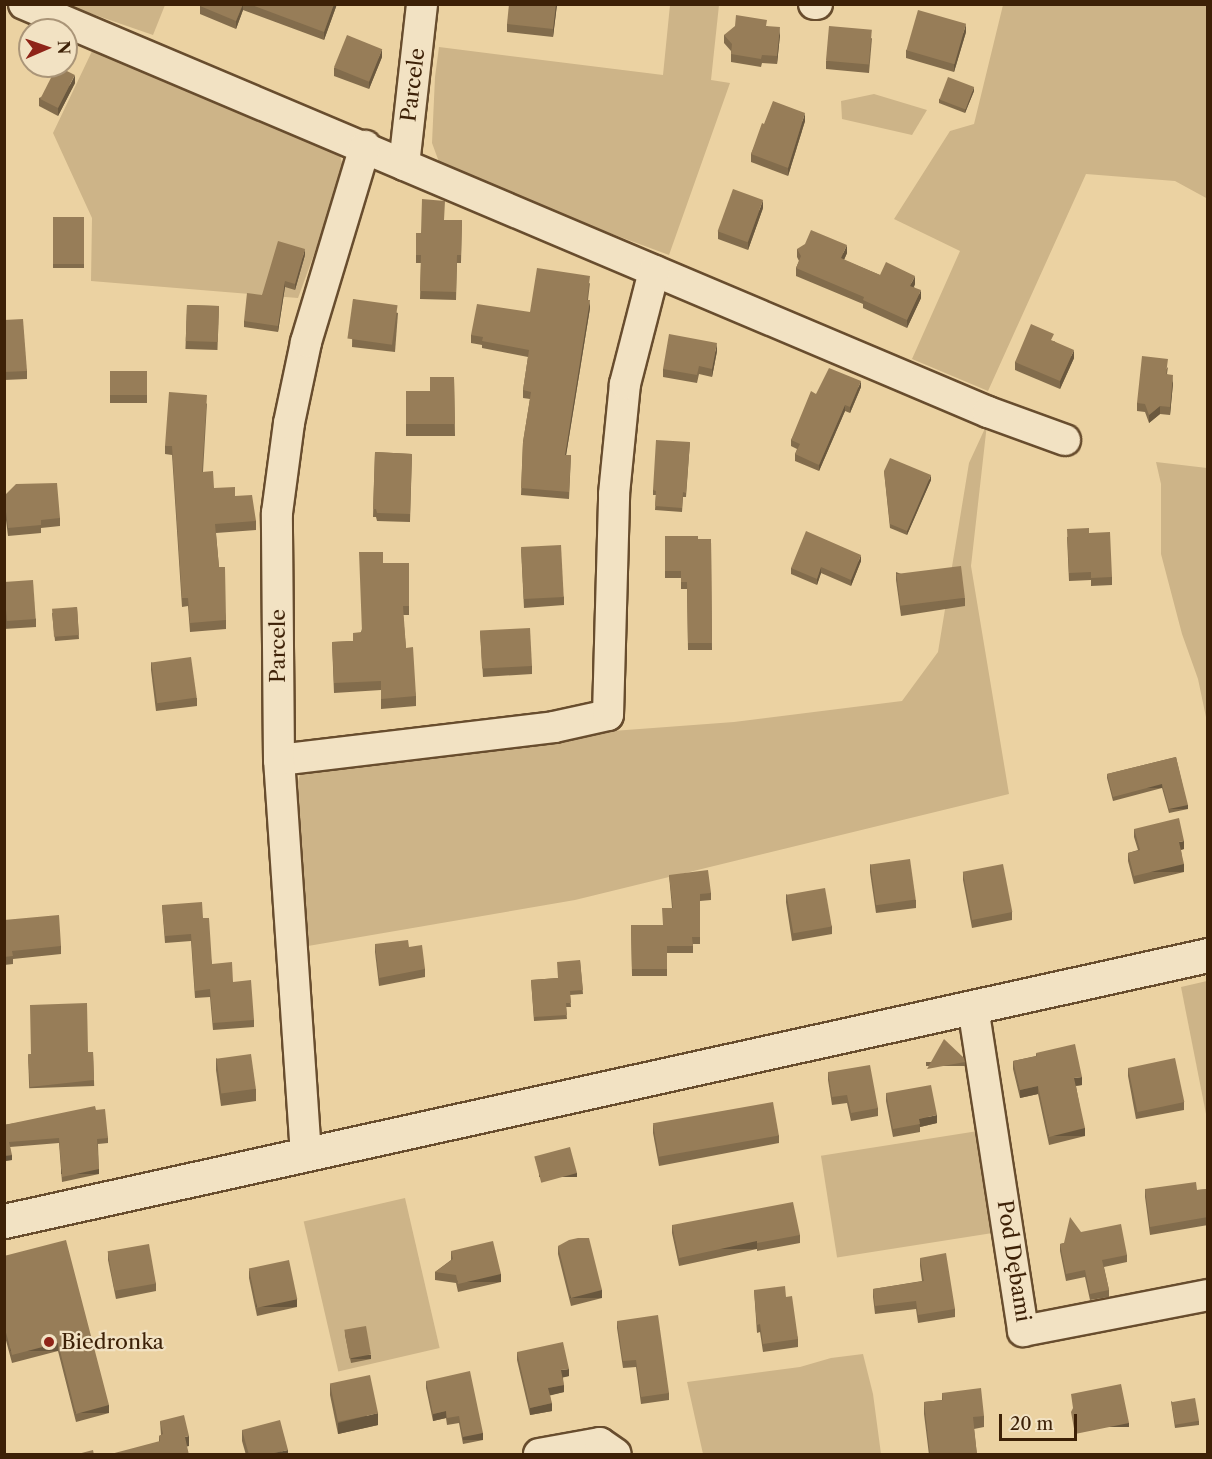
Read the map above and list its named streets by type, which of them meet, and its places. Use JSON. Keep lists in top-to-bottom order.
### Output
{
  "streets": {
    "street": ["Parcele", "Pod Dębami"]
  },
  "places": ["Biedronka"],
  "scale_bar": "20 m",
  "north": "right"
}
